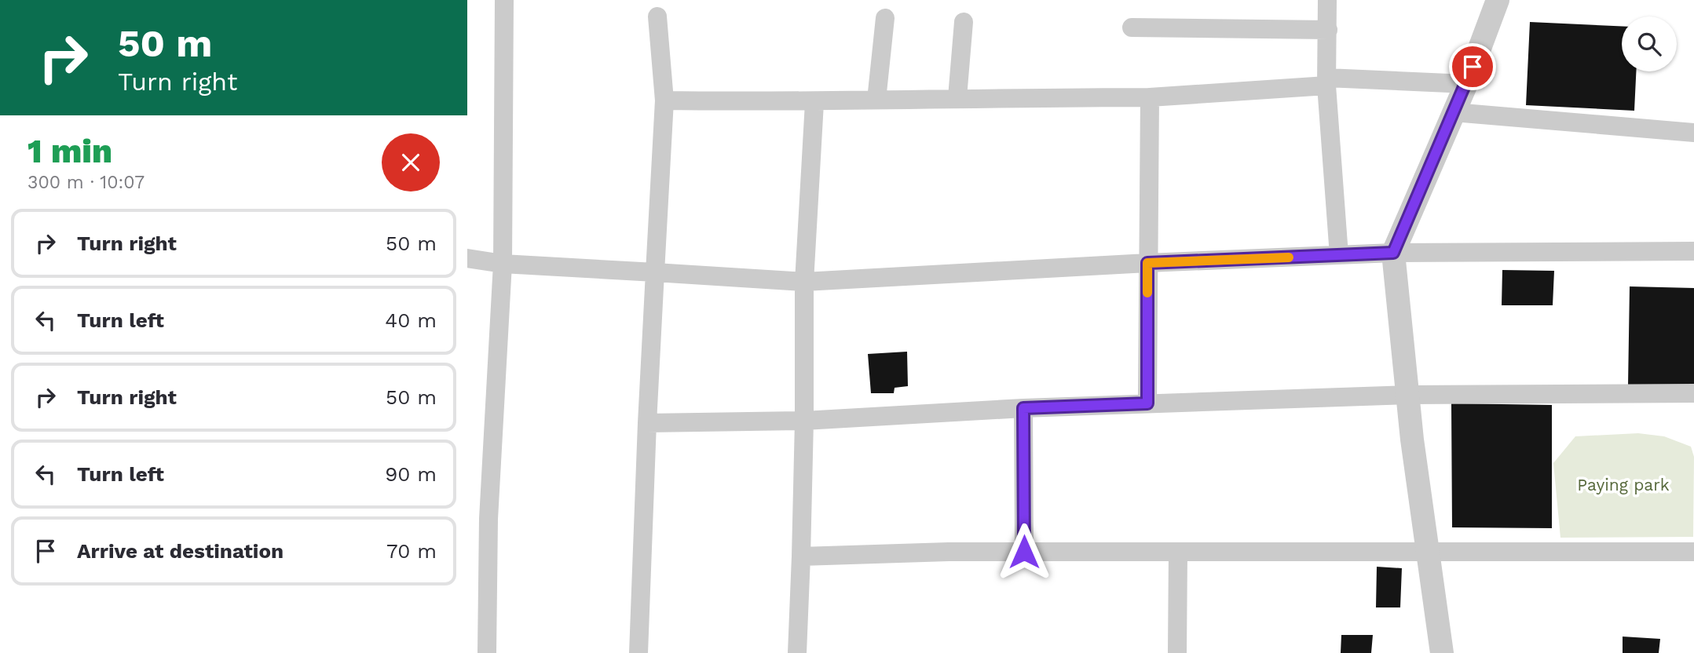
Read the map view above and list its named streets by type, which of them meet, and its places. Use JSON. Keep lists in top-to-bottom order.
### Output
{
  "parks": ["Paying park"],
  "page": {
    "turn": ["50 m", "Turn right"],
    "heading": ["1 min", "300 m · 10:07"],
    "list": [
      {
        "name": "Turn right",
        "value": "50 m"
      },
      {
        "name": "Turn left",
        "value": "40 m"
      },
      {
        "name": "Turn right",
        "value": "50 m"
      },
      {
        "name": "Turn left",
        "value": "90 m"
      },
      {
        "name": "Arrive at destination",
        "value": "70 m"
      }
    ]
  }
}
